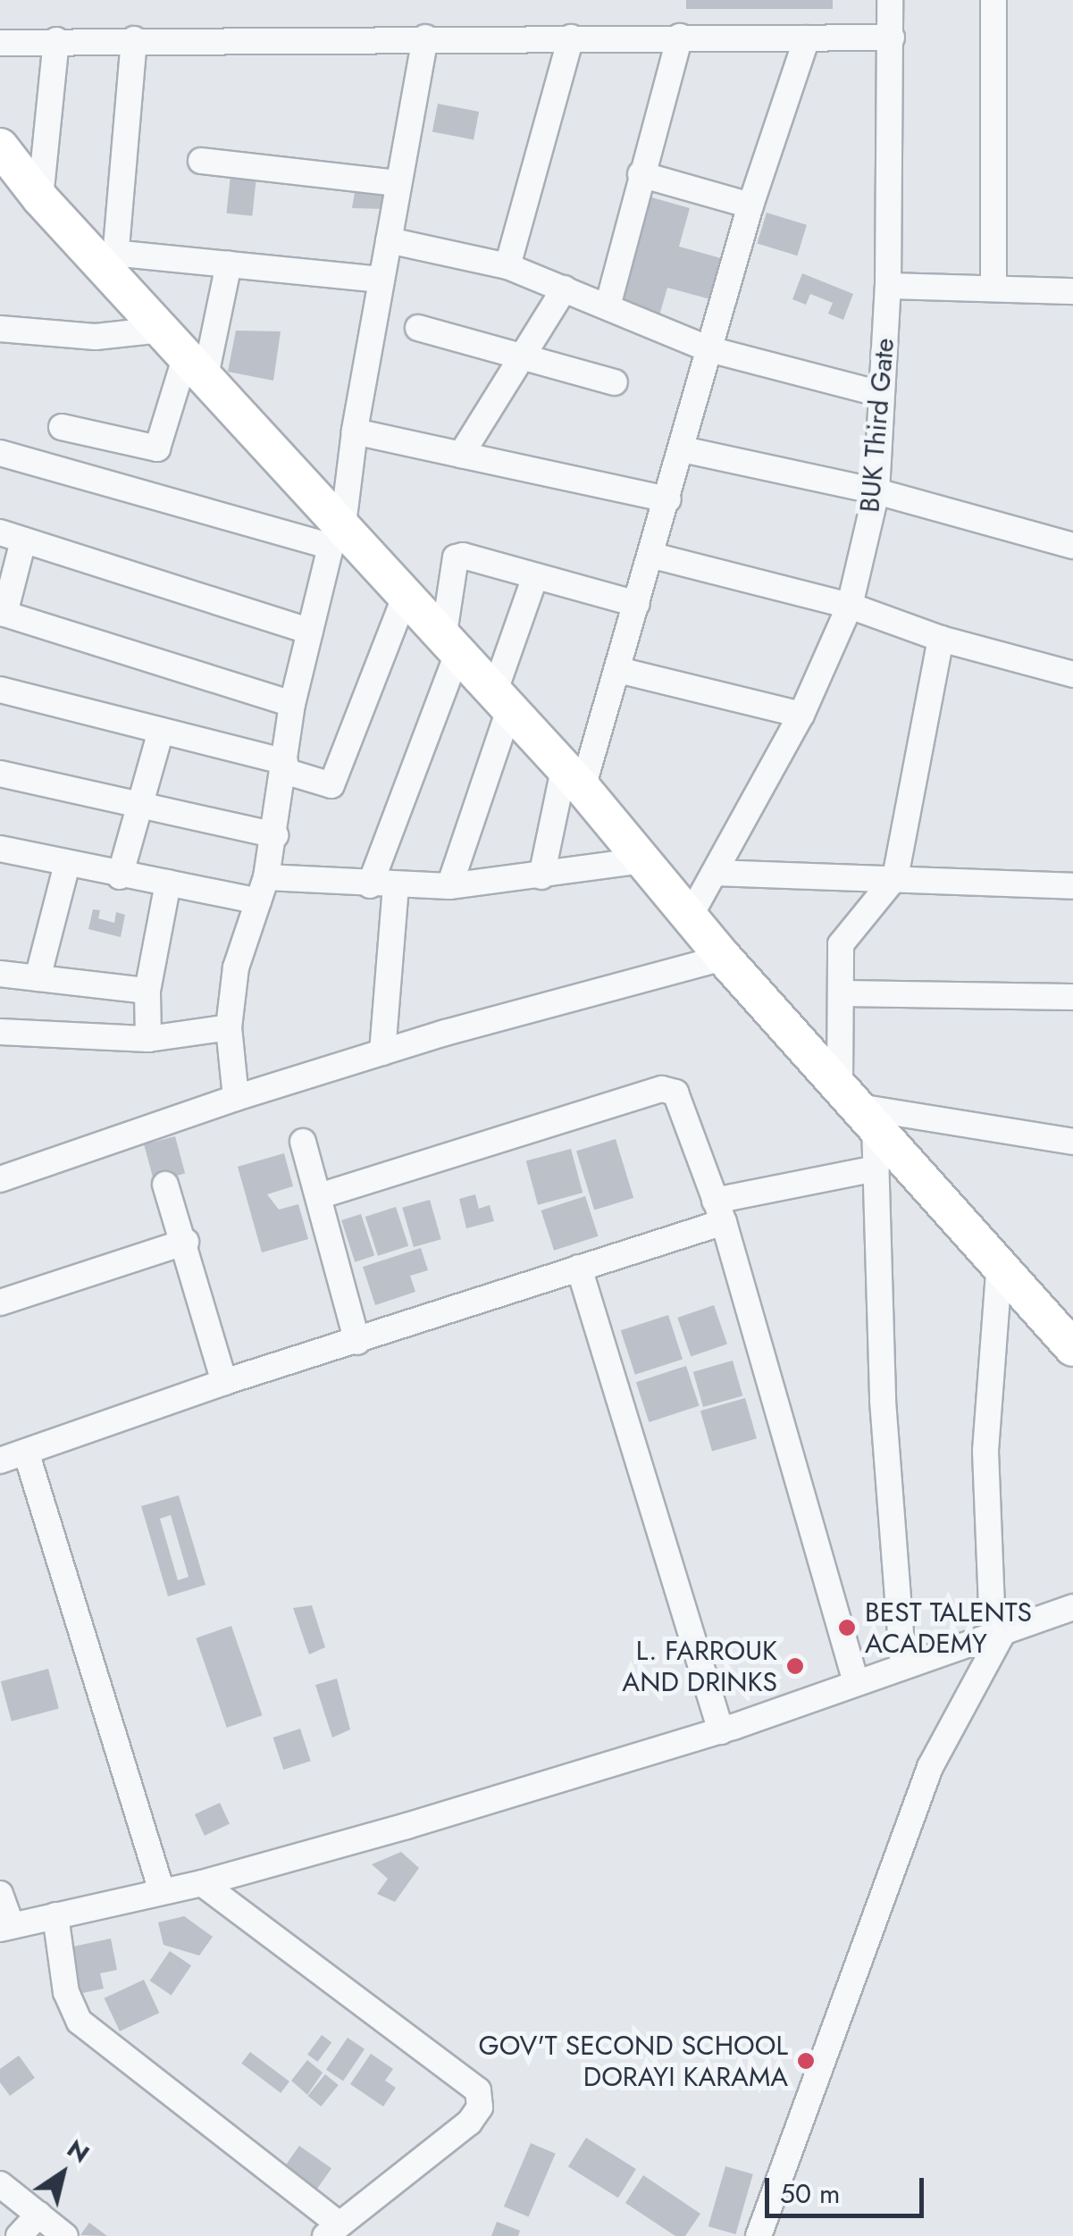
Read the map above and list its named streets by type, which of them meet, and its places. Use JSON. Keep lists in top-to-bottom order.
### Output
{
  "streets": {
    "street": ["BUK Third Gate"]
  },
  "places": ["BEST TALENTS ACADEMY", "L. FARROUK AND DRINKS", "GOV'T SECOND SCHOOL DORAYI KARAMA"],
  "scale_bar": "50 m",
  "north": "top right"
}
